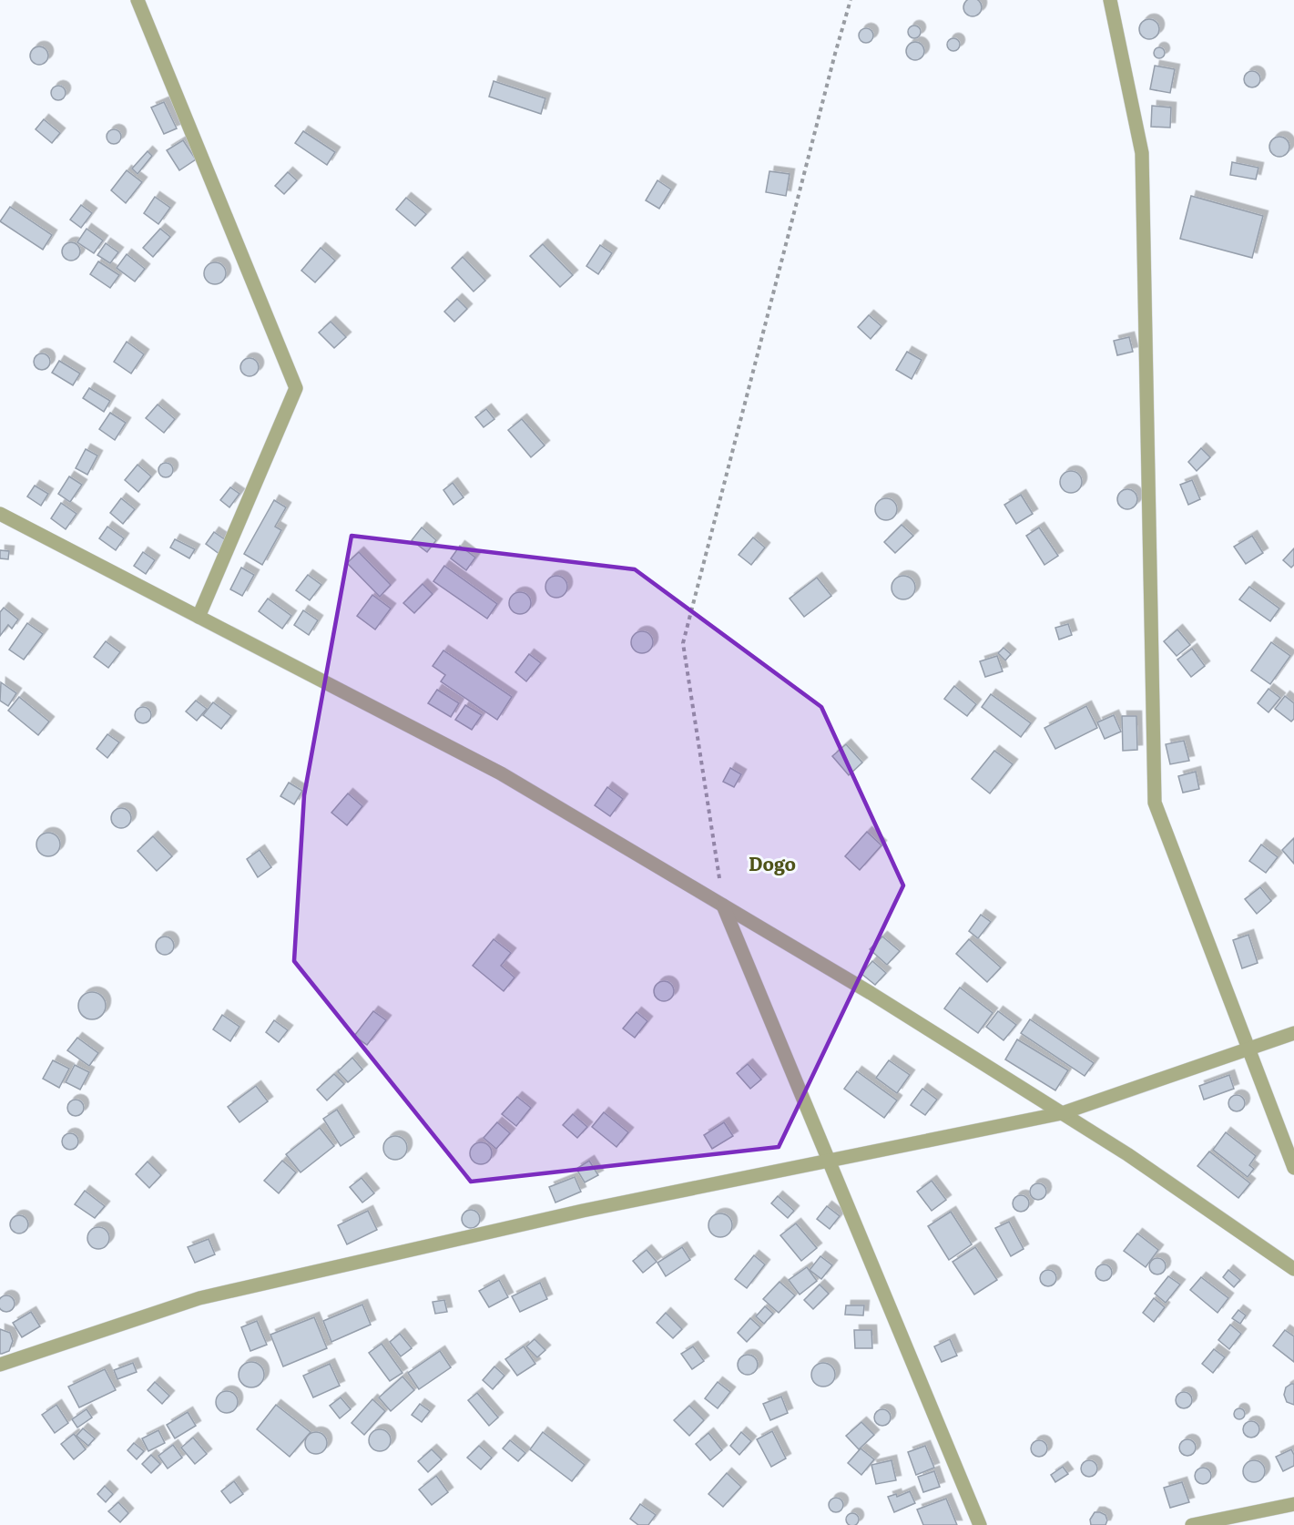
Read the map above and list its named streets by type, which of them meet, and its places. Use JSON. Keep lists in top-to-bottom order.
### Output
{
  "districts": ["Dogo"]
}
